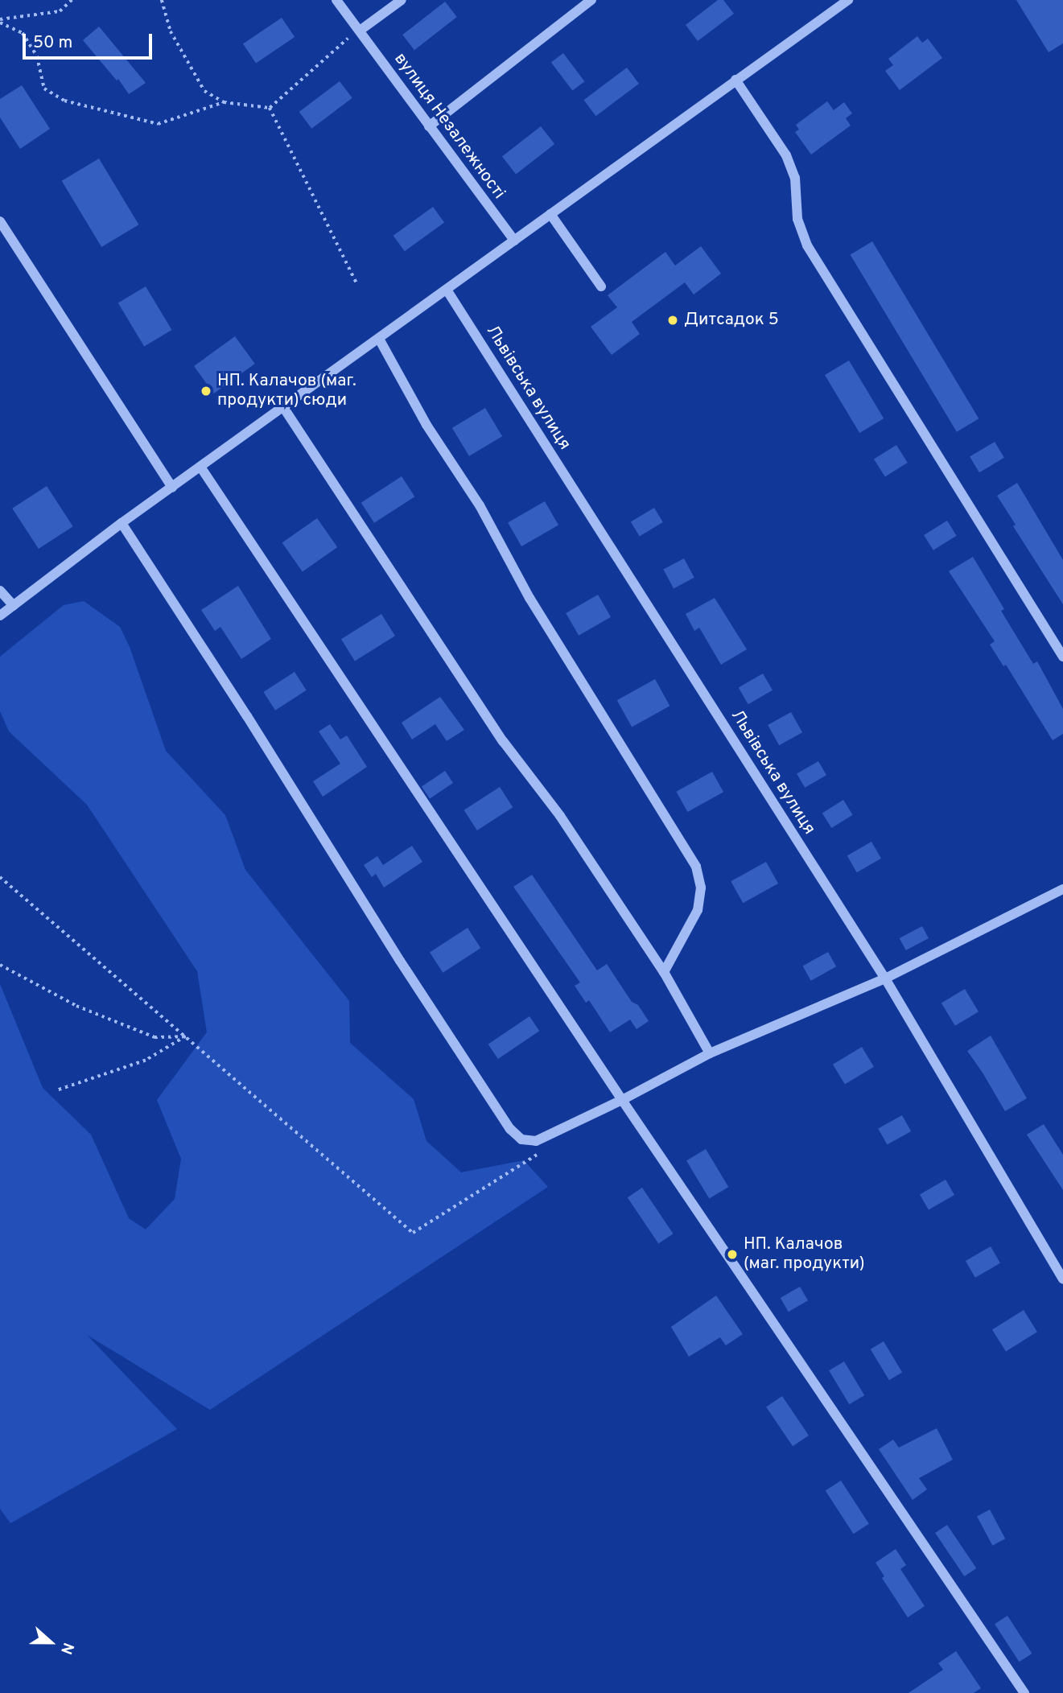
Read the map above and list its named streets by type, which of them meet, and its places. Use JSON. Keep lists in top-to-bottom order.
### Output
{
  "streets": {
    "street": ["вулиця Незалежності", "Львівська вулиця"]
  },
  "places": ["Дитсадок 5", "НП. Калачов (маг. продукти) сюди", "НП. Калачов (маг. продукти)"],
  "scale_bar": "50 m",
  "north": "right"
}
